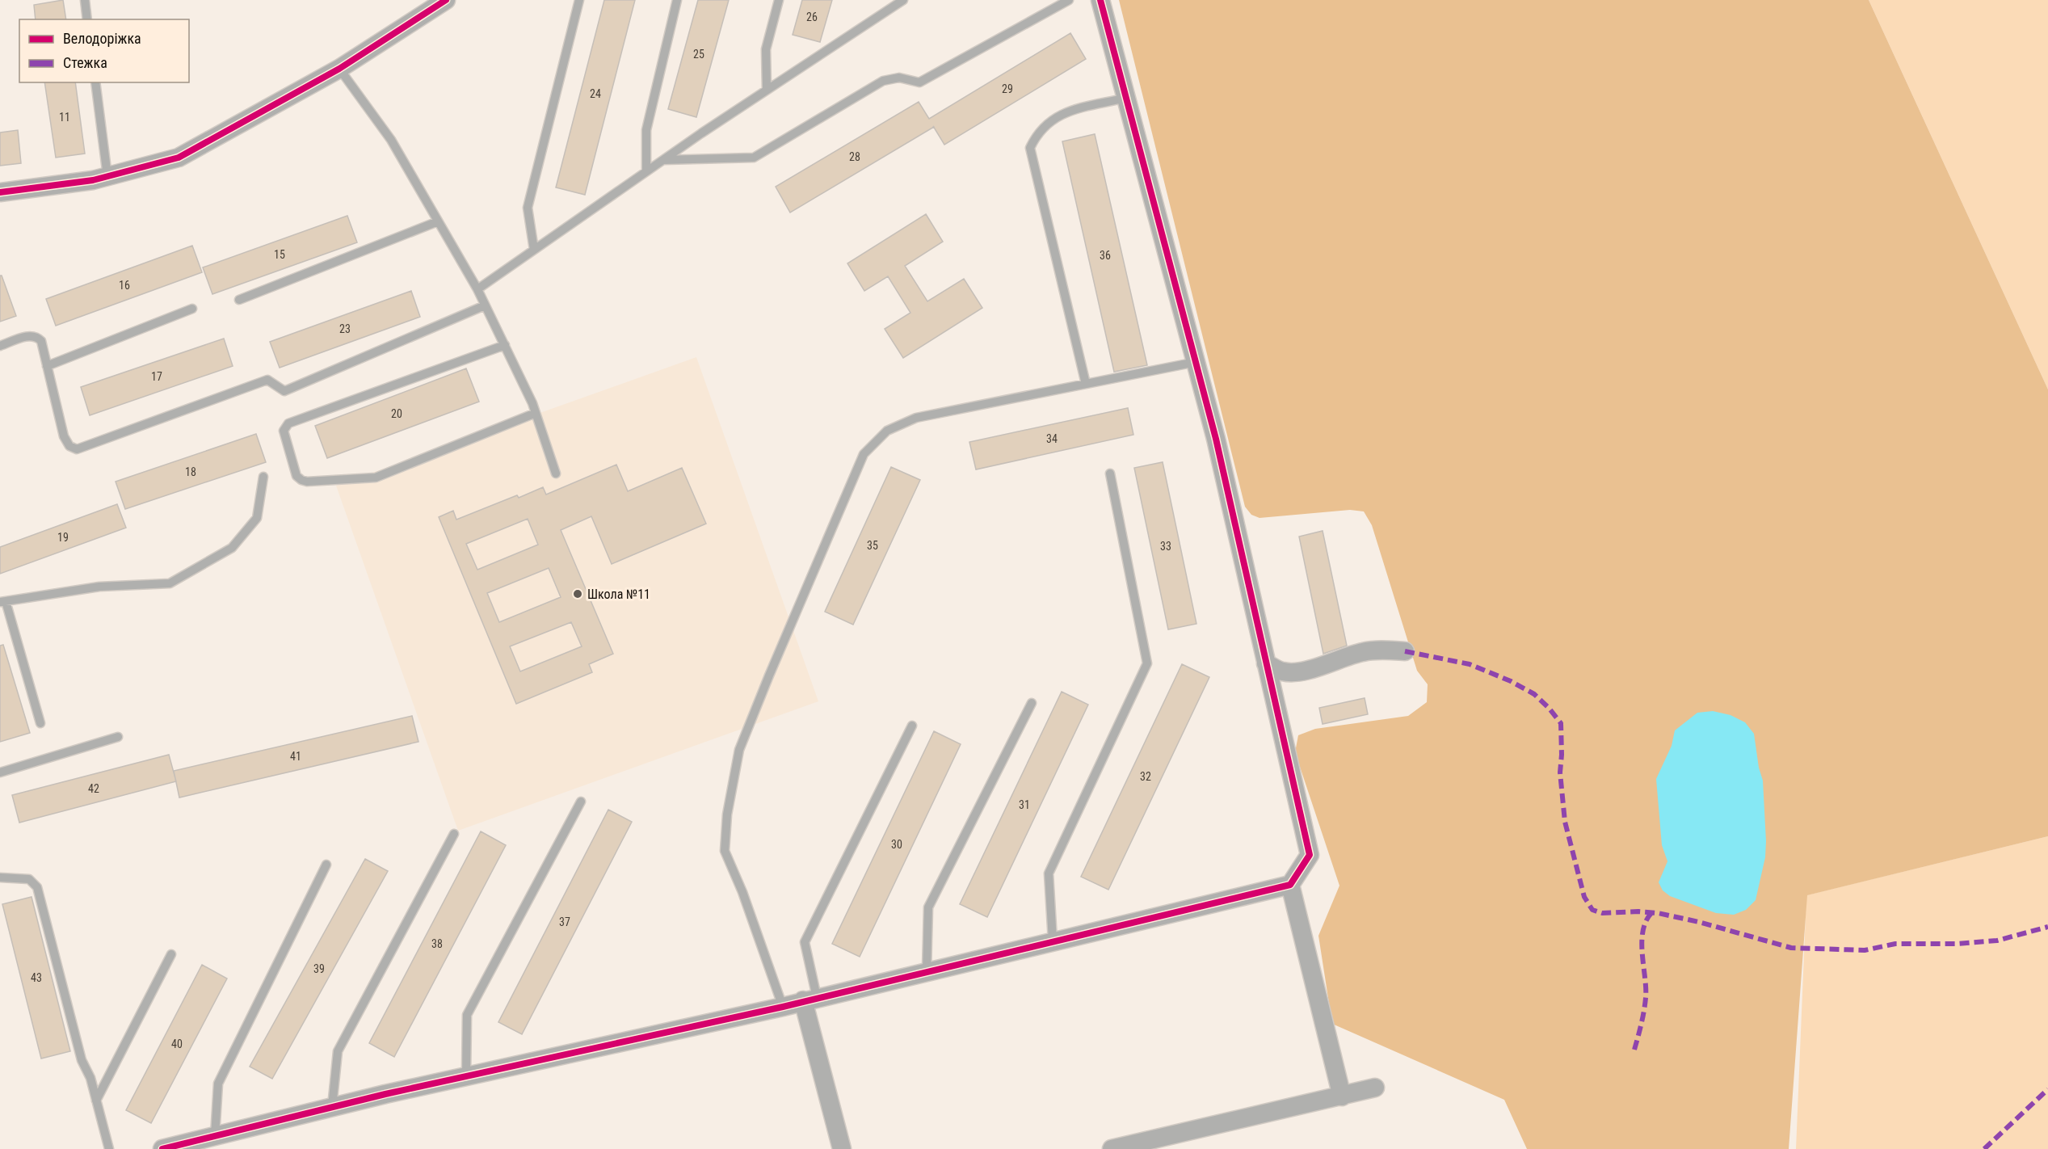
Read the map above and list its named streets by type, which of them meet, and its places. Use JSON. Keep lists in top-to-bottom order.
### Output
{
  "places": ["Школа №11"],
  "house_numbers": [
    "26",
    "25",
    "29",
    "24",
    "11",
    "28",
    "15",
    "36",
    "16",
    "23",
    "17",
    "20",
    "34",
    "18",
    "19",
    "35",
    "33",
    "41",
    "32",
    "42",
    "31",
    "30",
    "37",
    "38",
    "39",
    "43",
    "40"
  ],
  "legend": ["Велодоріжка", "Стежка"]
}
